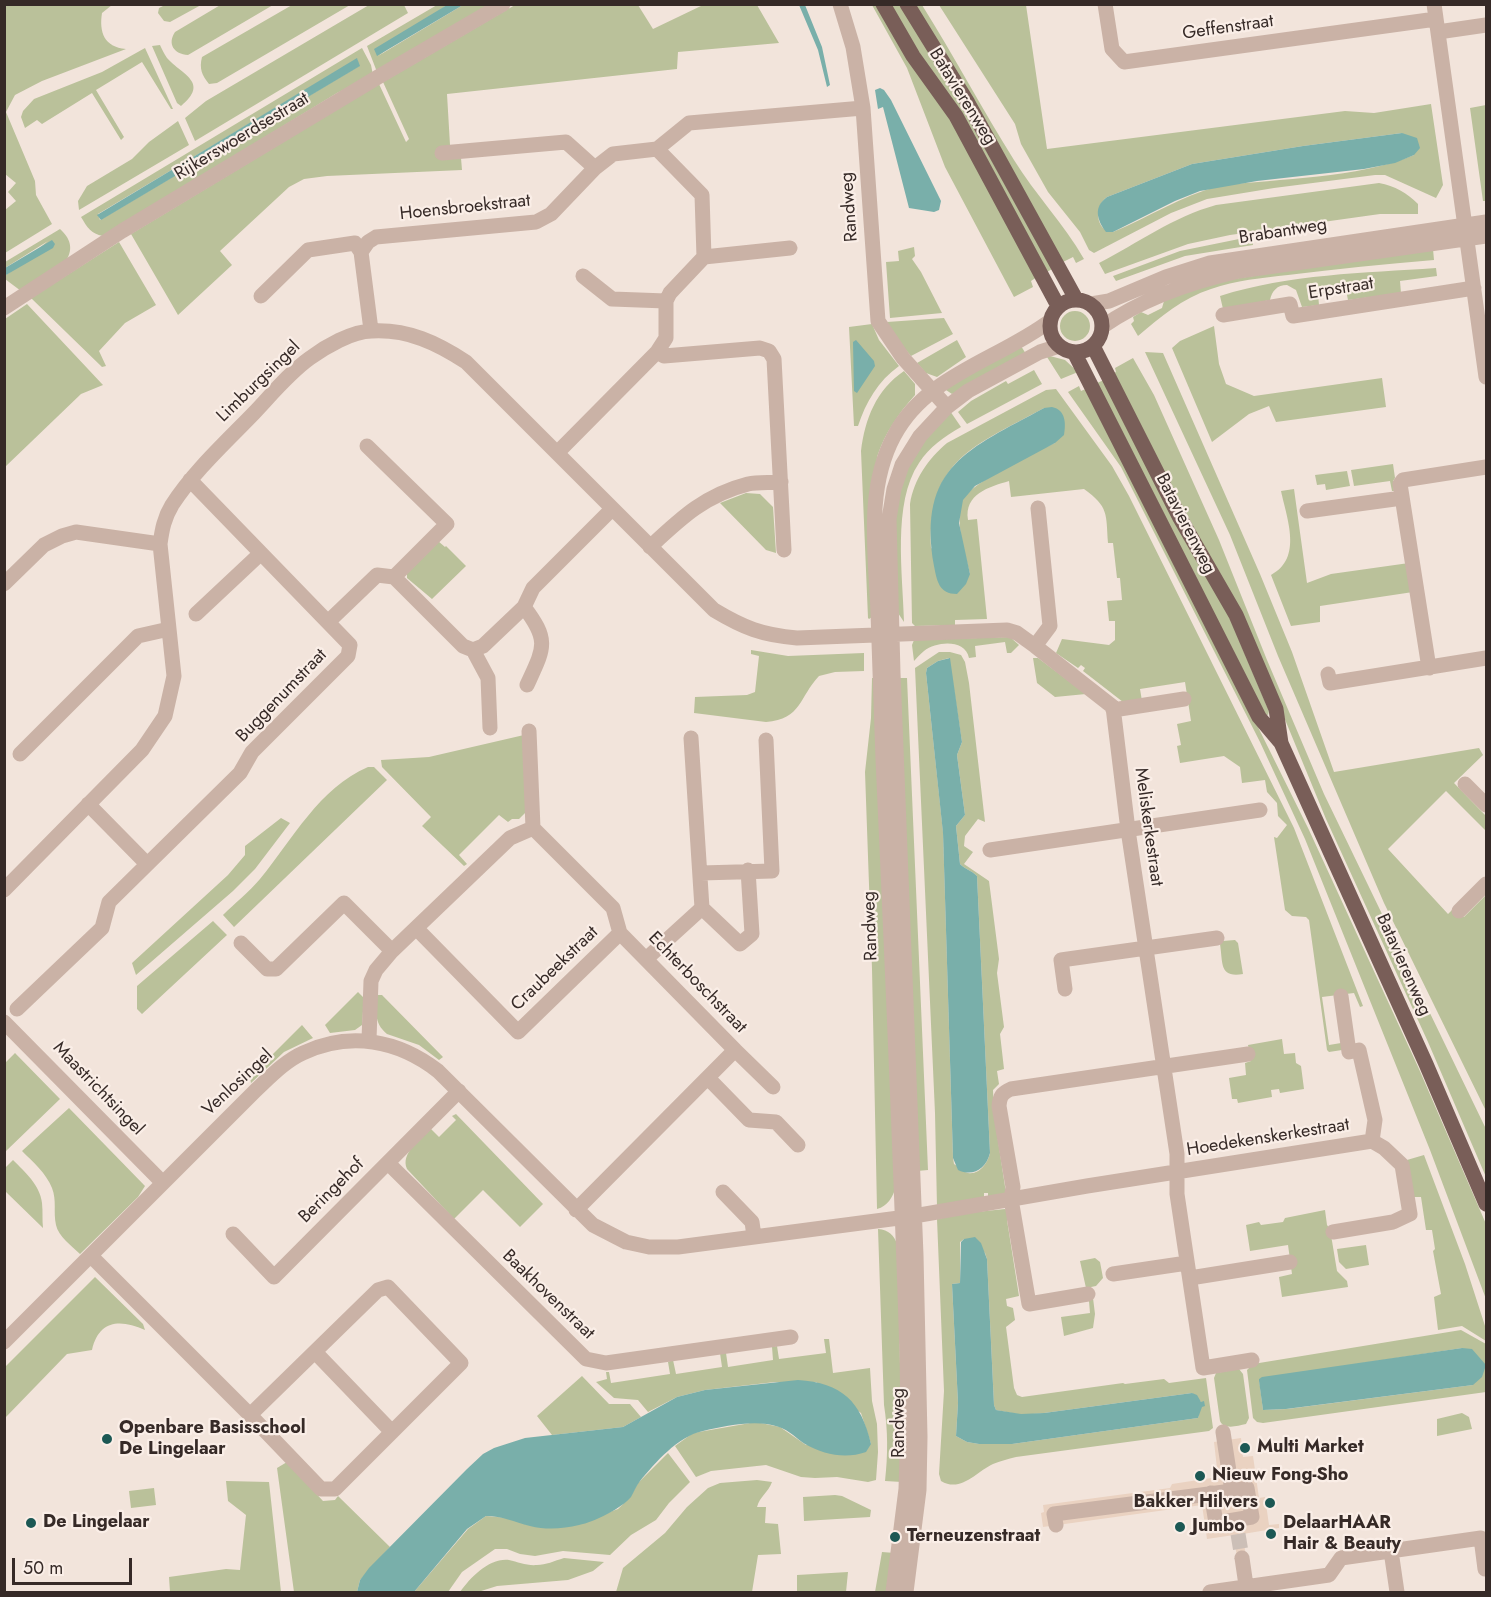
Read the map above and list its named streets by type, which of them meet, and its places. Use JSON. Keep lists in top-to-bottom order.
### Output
{
  "streets": {
    "main road": ["Batavierenweg"],
    "street": [
      "Geffenstraat",
      "Rijkerswoerdsestraat",
      "Randweg",
      "Hoensbroekstraat",
      "Brabantweg",
      "Erpstraat",
      "Limburgsingel",
      "Buggenumstraat",
      "Meliskerkestraat",
      "Craubeekstraat",
      "Echterboschstraat",
      "Venlosingel",
      "Maastrichtsingel",
      "Hoedekenskerkestraat",
      "Beringehof",
      "Baakhovenstraat"
    ]
  },
  "crossings": [
    ["Batavierenweg", "Randweg"],
    ["Batavierenweg", "Brabantweg"],
    ["Randweg", "Brabantweg"],
    ["Randweg", "Limburgsingel"],
    ["Randweg", "Venlosingel"],
    ["Randweg", "Hoedekenskerkestraat"],
    ["Limburgsingel", "Buggenumstraat"],
    ["Meliskerkestraat", "Hoedekenskerkestraat"],
    ["Craubeekstraat", "Echterboschstraat"],
    ["Echterboschstraat", "Venlosingel"],
    ["Venlosingel", "Maastrichtsingel"],
    ["Venlosingel", "Hoedekenskerkestraat"],
    ["Venlosingel", "Beringehof"],
    ["Beringehof", "Baakhovenstraat"]
  ],
  "places": [
    "Openbare Basisschool De Lingelaar",
    "Multi Market",
    "Nieuw Fong-Sho",
    "Bakker Hilvers",
    "De Lingelaar",
    "Jumbo",
    "DelaarHAAR Hair & Beauty",
    "Terneuzenstraat"
  ],
  "scale_bar": "50 m"
}
